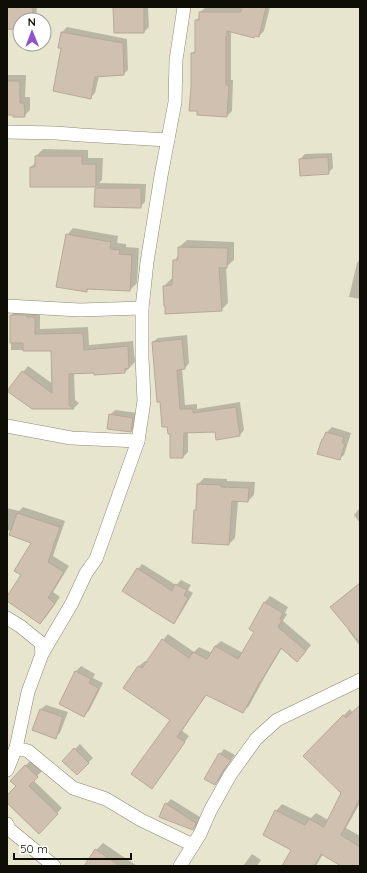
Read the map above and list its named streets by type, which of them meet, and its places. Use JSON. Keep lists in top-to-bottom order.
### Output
{
  "scale_bar": "50 m",
  "north": "top"
}
